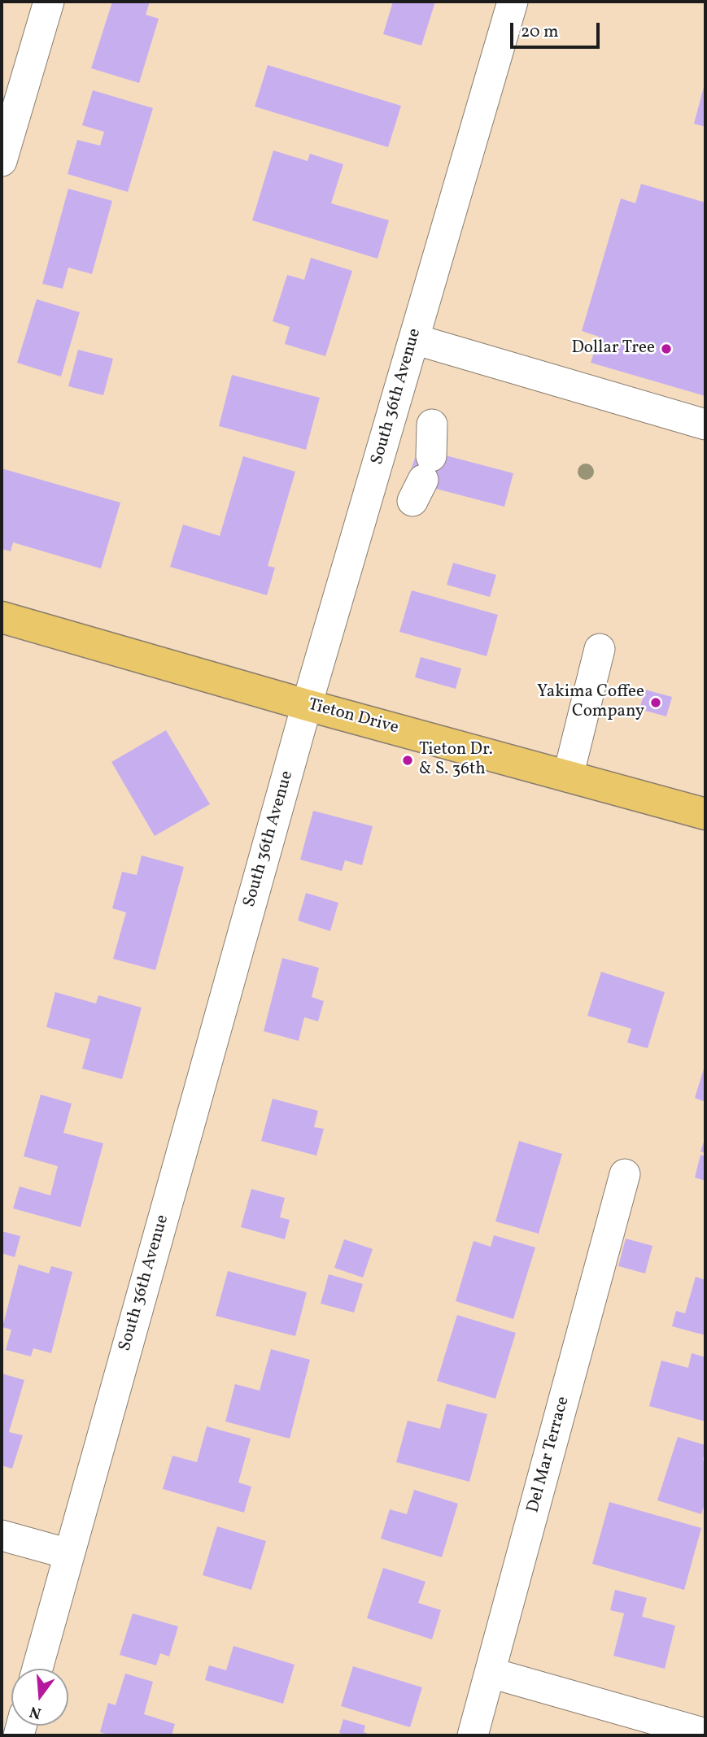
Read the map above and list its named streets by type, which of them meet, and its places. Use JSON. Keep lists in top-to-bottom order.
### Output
{
  "streets": {
    "main road": ["Tieton Drive"],
    "street": ["South 36th Avenue", "Del Mar Terrace"]
  },
  "crossings": [
    ["South 36th Avenue", "Tieton Drive"]
  ],
  "places": ["Dollar Tree", "Yakima Coffee Company", "Tieton Dr. & S. 36th"],
  "scale_bar": "20 m",
  "north": "bottom"
}
